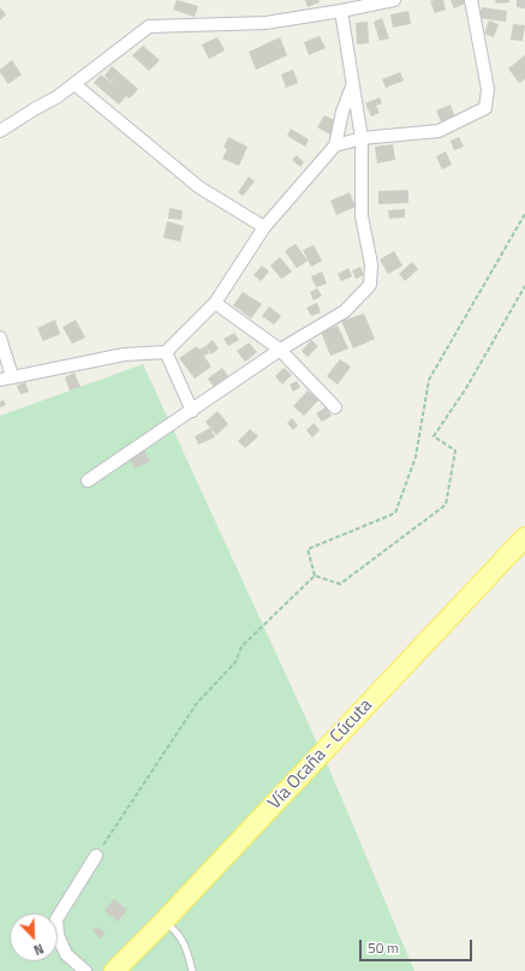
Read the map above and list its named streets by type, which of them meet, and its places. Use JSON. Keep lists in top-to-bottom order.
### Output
{
  "streets": {
    "main road": ["Vía Ocaña - Cúcuta"]
  },
  "scale_bar": "50 m",
  "north": "bottom right"
}
